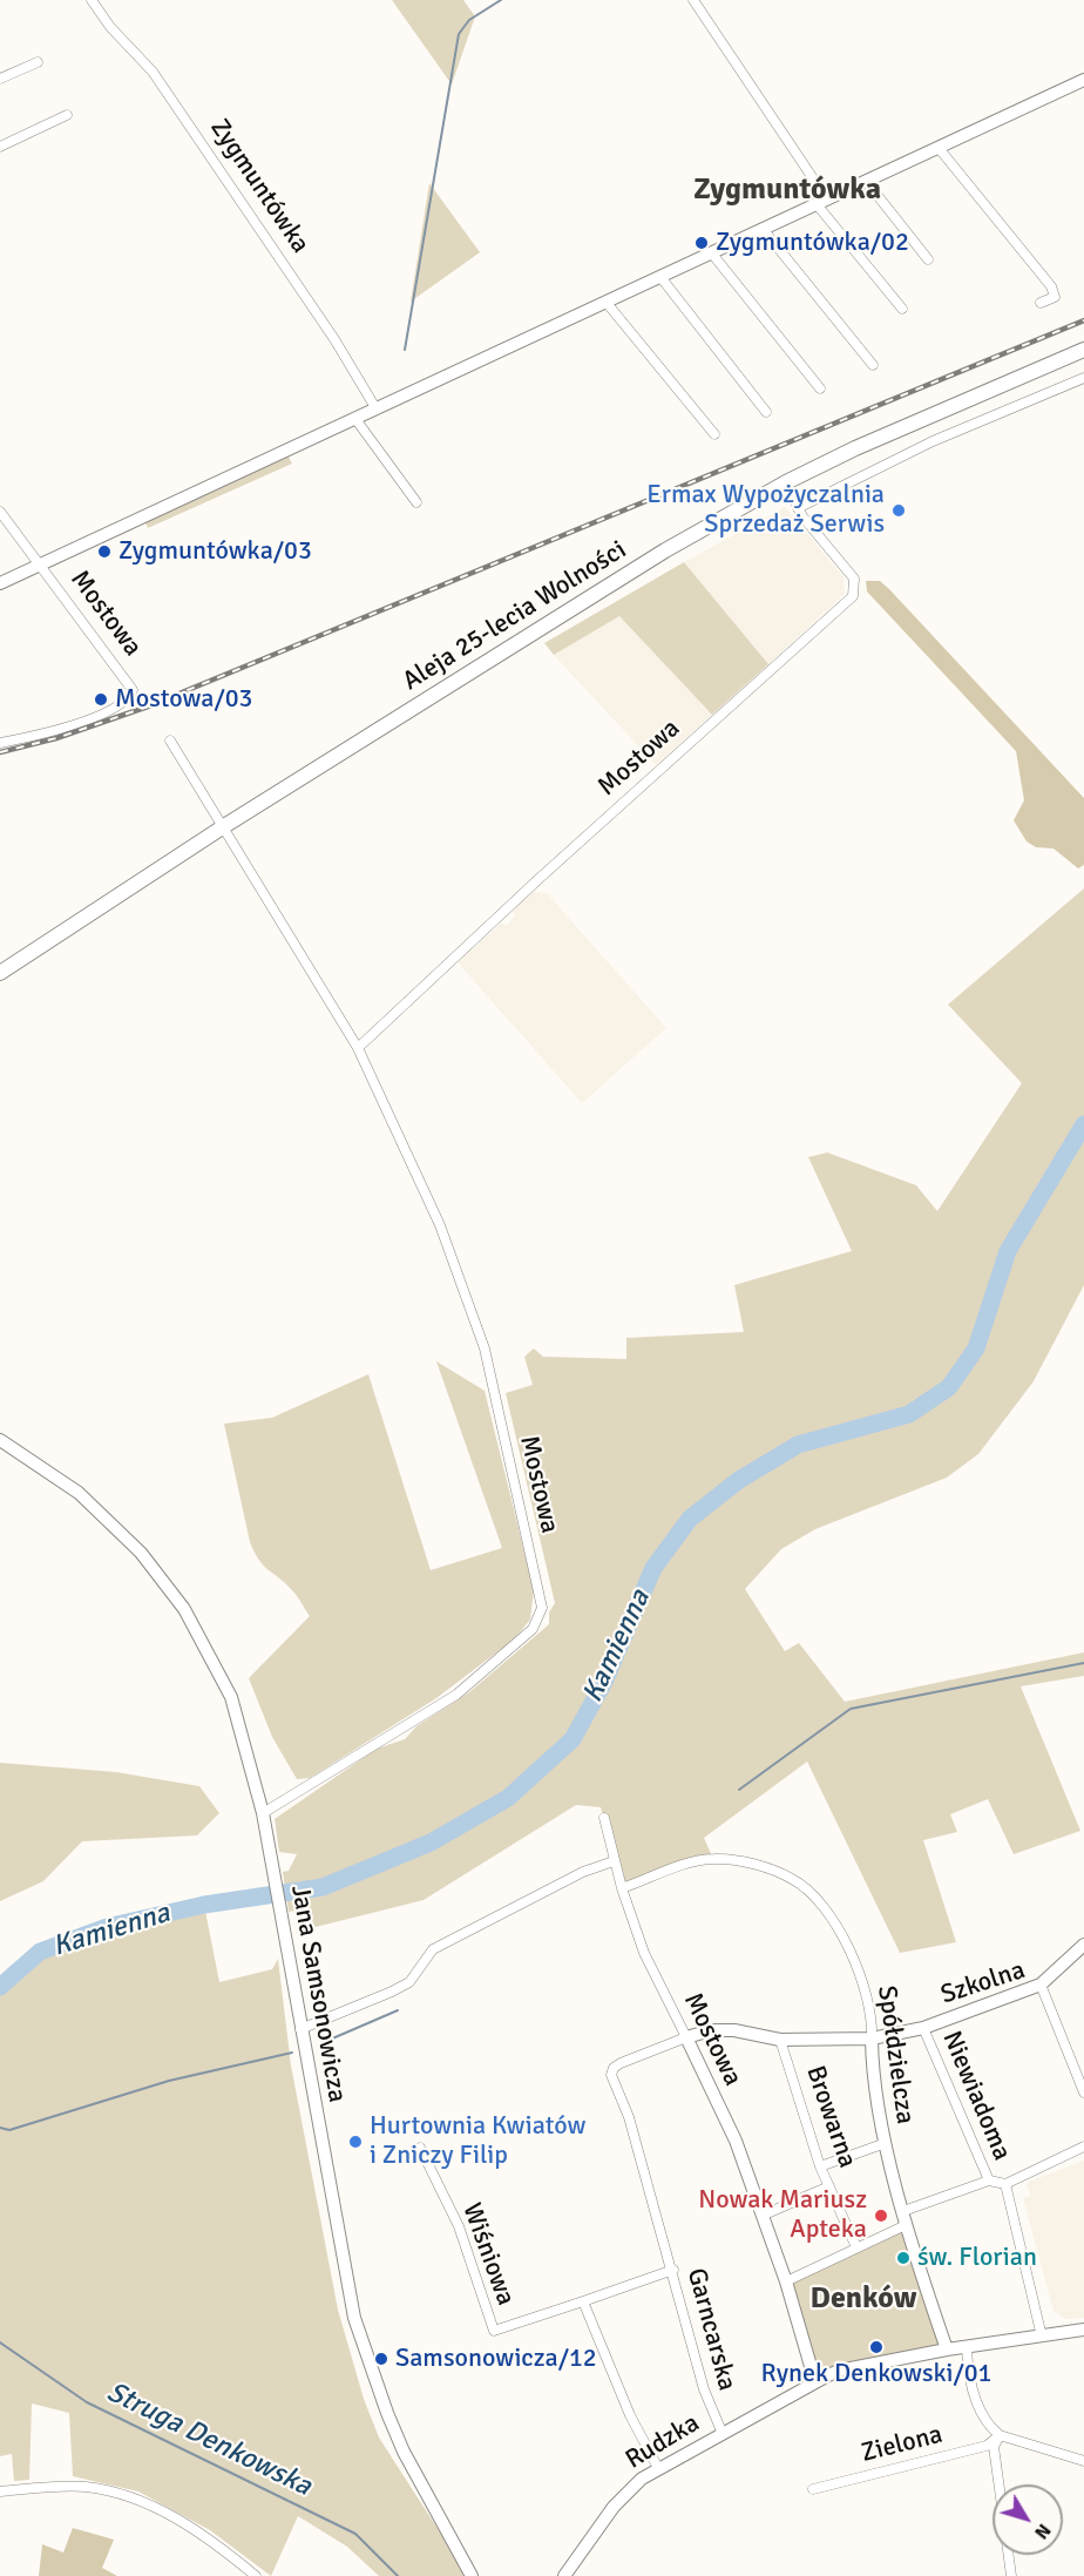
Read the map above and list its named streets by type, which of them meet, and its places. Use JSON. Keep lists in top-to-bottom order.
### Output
{
  "streets": {
    "main road": ["Aleja 25-lecia Wolności"],
    "street": [
      "Zygmuntówka",
      "Mostowa",
      "Szkolna",
      "Jana Samsonowicza",
      "Spółdzielcza",
      "Niewiadoma",
      "Browarna",
      "Wiśniowa",
      "Garncarska",
      "Rudzka",
      "Zielona"
    ]
  },
  "crossings": [
    ["Mostowa", "Aleja 25-lecia Wolności"],
    ["Mostowa", "Jana Samsonowicza"],
    ["Mostowa", "Spółdzielcza"],
    ["Mostowa", "Browarna"],
    ["Mostowa", "Garncarska"],
    ["Mostowa", "Rudzka"],
    ["Szkolna", "Spółdzielcza"],
    ["Szkolna", "Niewiadoma"],
    ["Szkolna", "Browarna"],
    ["Spółdzielcza", "Niewiadoma"],
    ["Spółdzielcza", "Browarna"],
    ["Spółdzielcza", "Rudzka"],
    ["Niewiadoma", "Rudzka"],
    ["Browarna", "Garncarska"],
    ["Wiśniowa", "Garncarska"],
    ["Garncarska", "Rudzka"]
  ],
  "districts": ["Zygmuntówka", "Denków"],
  "water": ["Kamienna", "Struga Denkowska"],
  "places": [
    "Zygmuntówka/02",
    "Ermax Wypożyczalnia Sprzedaż Serwis",
    "Zygmuntówka/03",
    "Mostowa/03",
    "Hurtownia Kwiatów i Zniczy Filip",
    "Nowak Mariusz Apteka",
    "św. Florian",
    "Rynek Denkowski/01",
    "Samsonowicza/12"
  ],
  "north": "bottom right"
}
